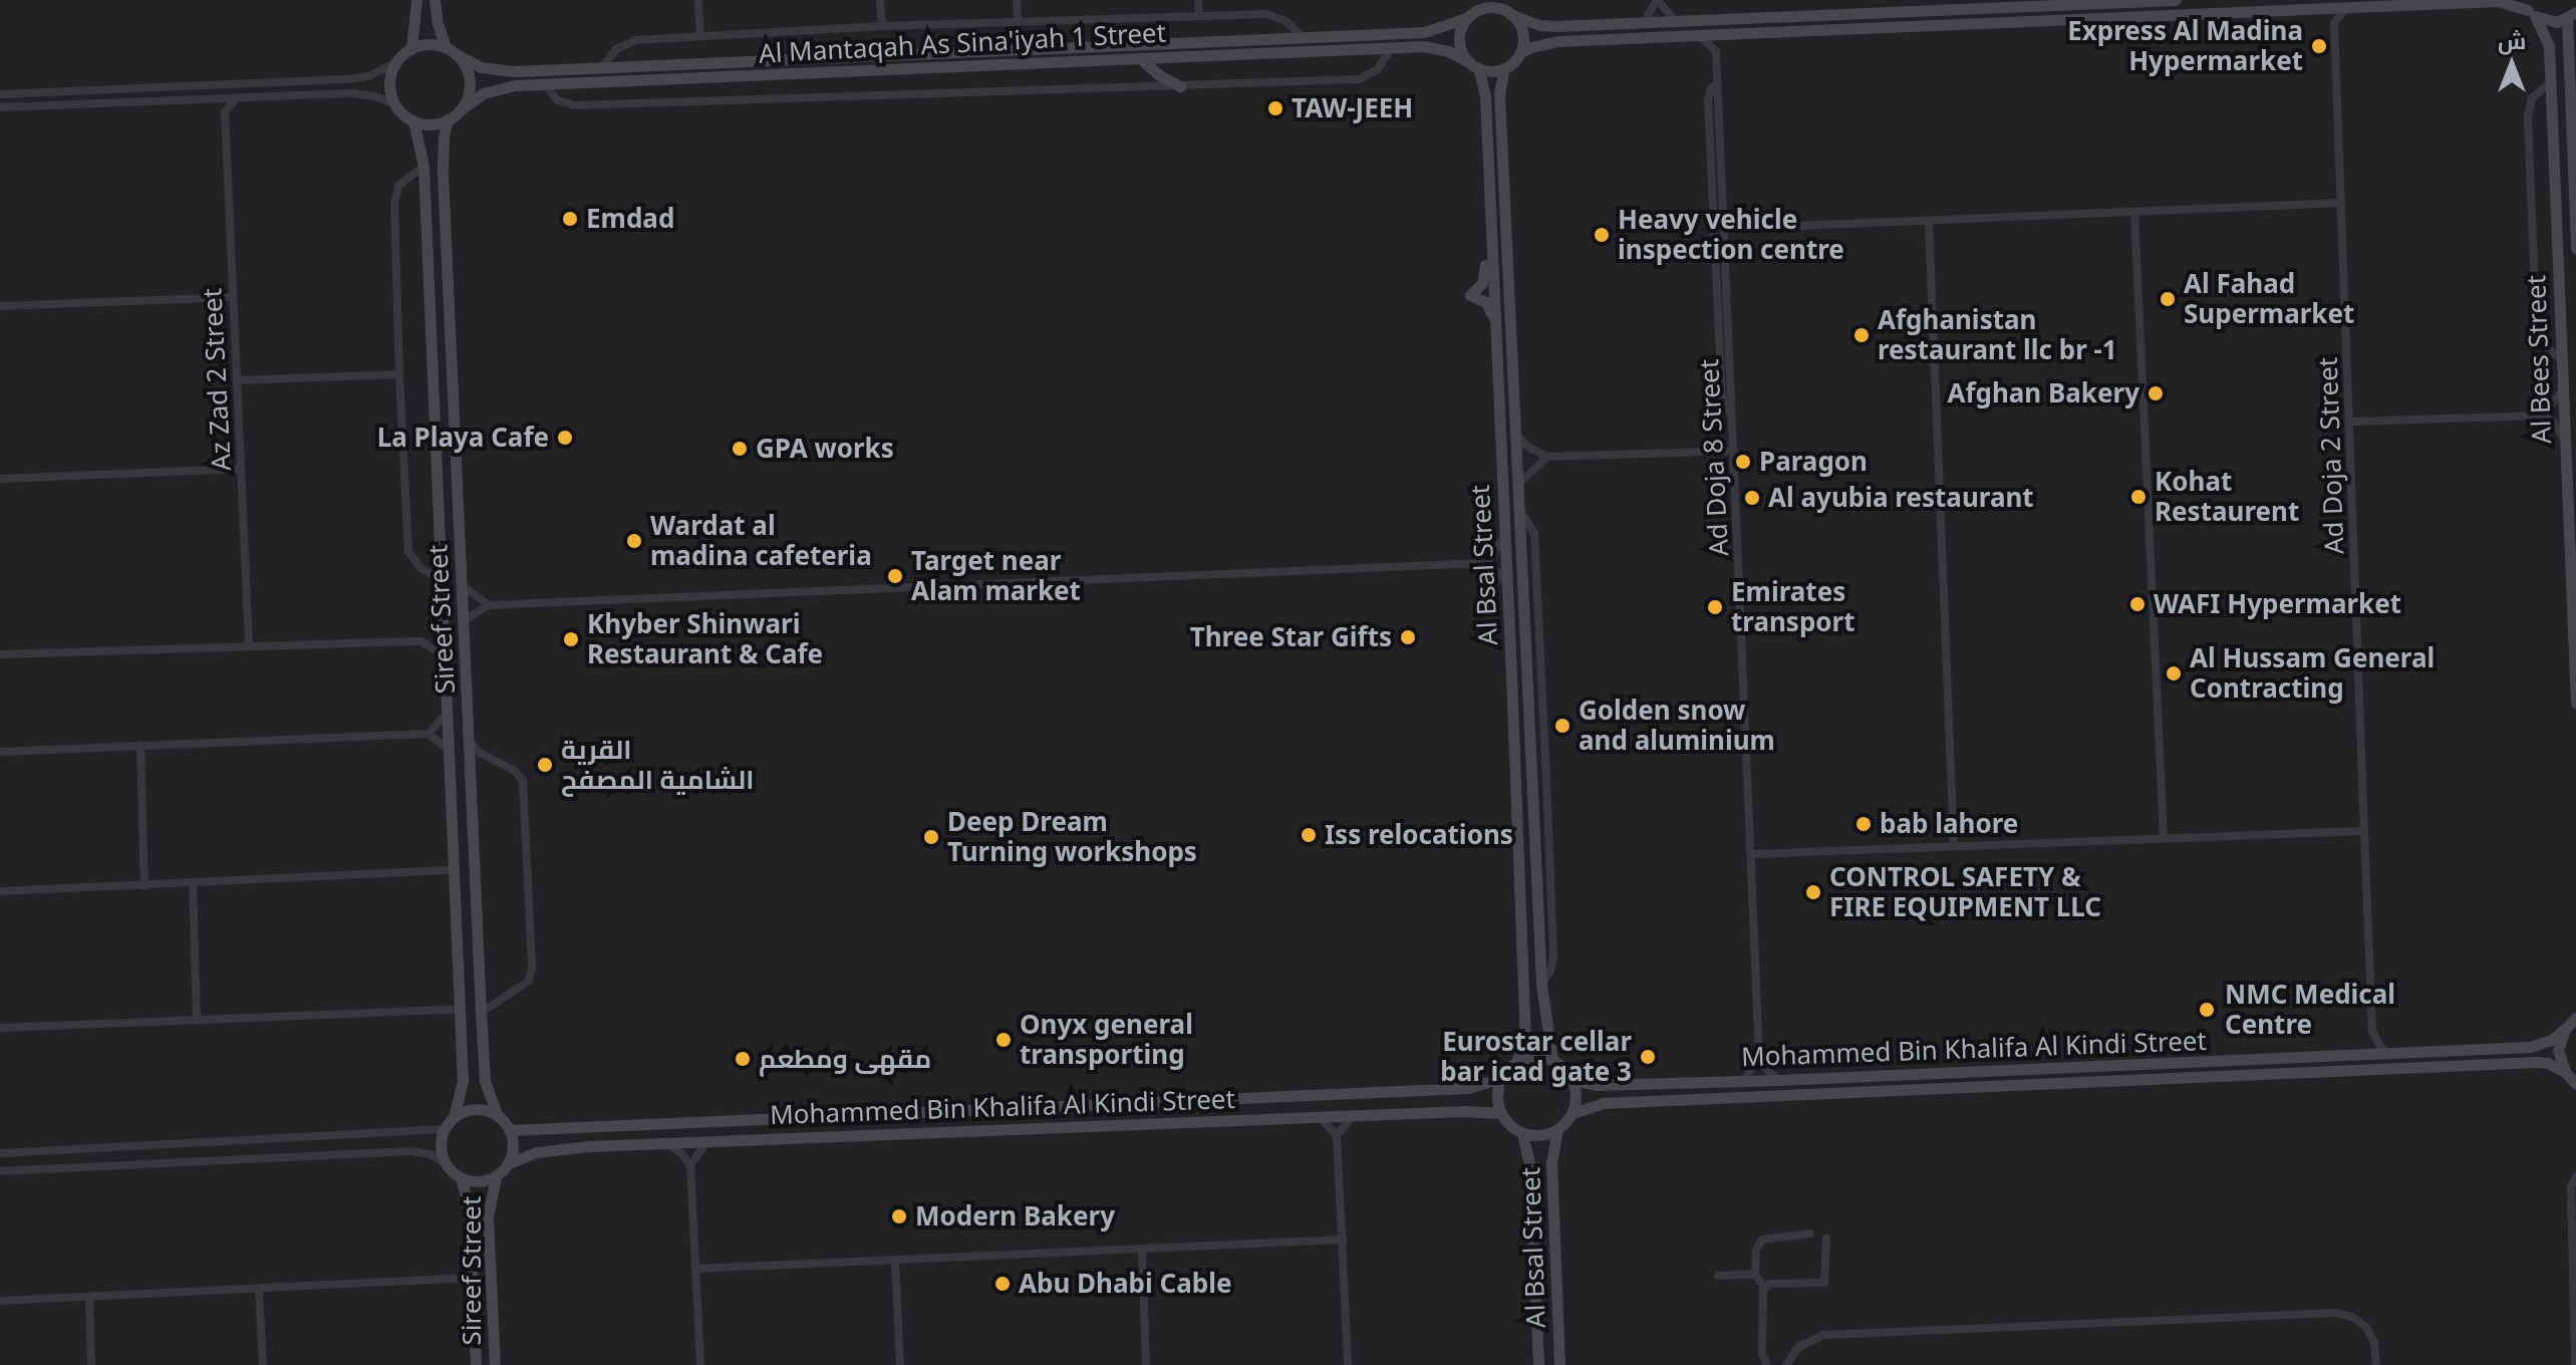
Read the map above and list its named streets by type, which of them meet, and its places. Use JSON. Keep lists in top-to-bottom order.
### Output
{
  "streets": {
    "street": [
      "Al Mantaqah As Sina'iyah 1 Street",
      "Al Bees Street",
      "Az Zad 2 Street",
      "Ad Doja 2 Street",
      "Ad Doja 8 Street",
      "Al Bsal Street",
      "Sireef Street",
      "Mohammed Bin Khalifa Al Kindi Street"
    ]
  },
  "crossings": [
    ["Al Mantaqah As Sina'iyah 1 Street", "Al Bsal Street"],
    ["Al Mantaqah As Sina'iyah 1 Street", "Sireef Street"],
    ["Al Bsal Street", "Mohammed Bin Khalifa Al Kindi Street"],
    ["Sireef Street", "Mohammed Bin Khalifa Al Kindi Street"]
  ],
  "places": [
    "Express Al Madina Hypermarket",
    "TAW-JEEH",
    "Emdad",
    "Heavy vehicle inspection centre",
    "Al Fahad Supermarket",
    "Afghanistan restaurant llc br -1",
    "Afghan Bakery",
    "La Playa Cafe",
    "GPA works",
    "Paragon",
    "Kohat Restaurent",
    "Al ayubia restaurant",
    "Wardat al madina cafeteria",
    "Target near Alam market",
    "WAFI Hypermarket",
    "Emirates transport",
    "Three Star Gifts",
    "Khyber Shinwari Restaurant & Cafe",
    "Al Hussam General Contracting",
    "Golden snow and aluminium",
    "القرية الشامية المصفح",
    "bab lahore",
    "Iss relocations",
    "Deep Dream Turning workshops",
    "CONTROL SAFETY & FIRE EQUIPMENT LLC",
    "NMC Medical Centre",
    "Onyx general transporting",
    "Eurostar cellar bar icad gate 3",
    "مقهى ومطعم",
    "Modern Bakery",
    "Abu Dhabi Cable"
  ],
  "north": "top"
}
